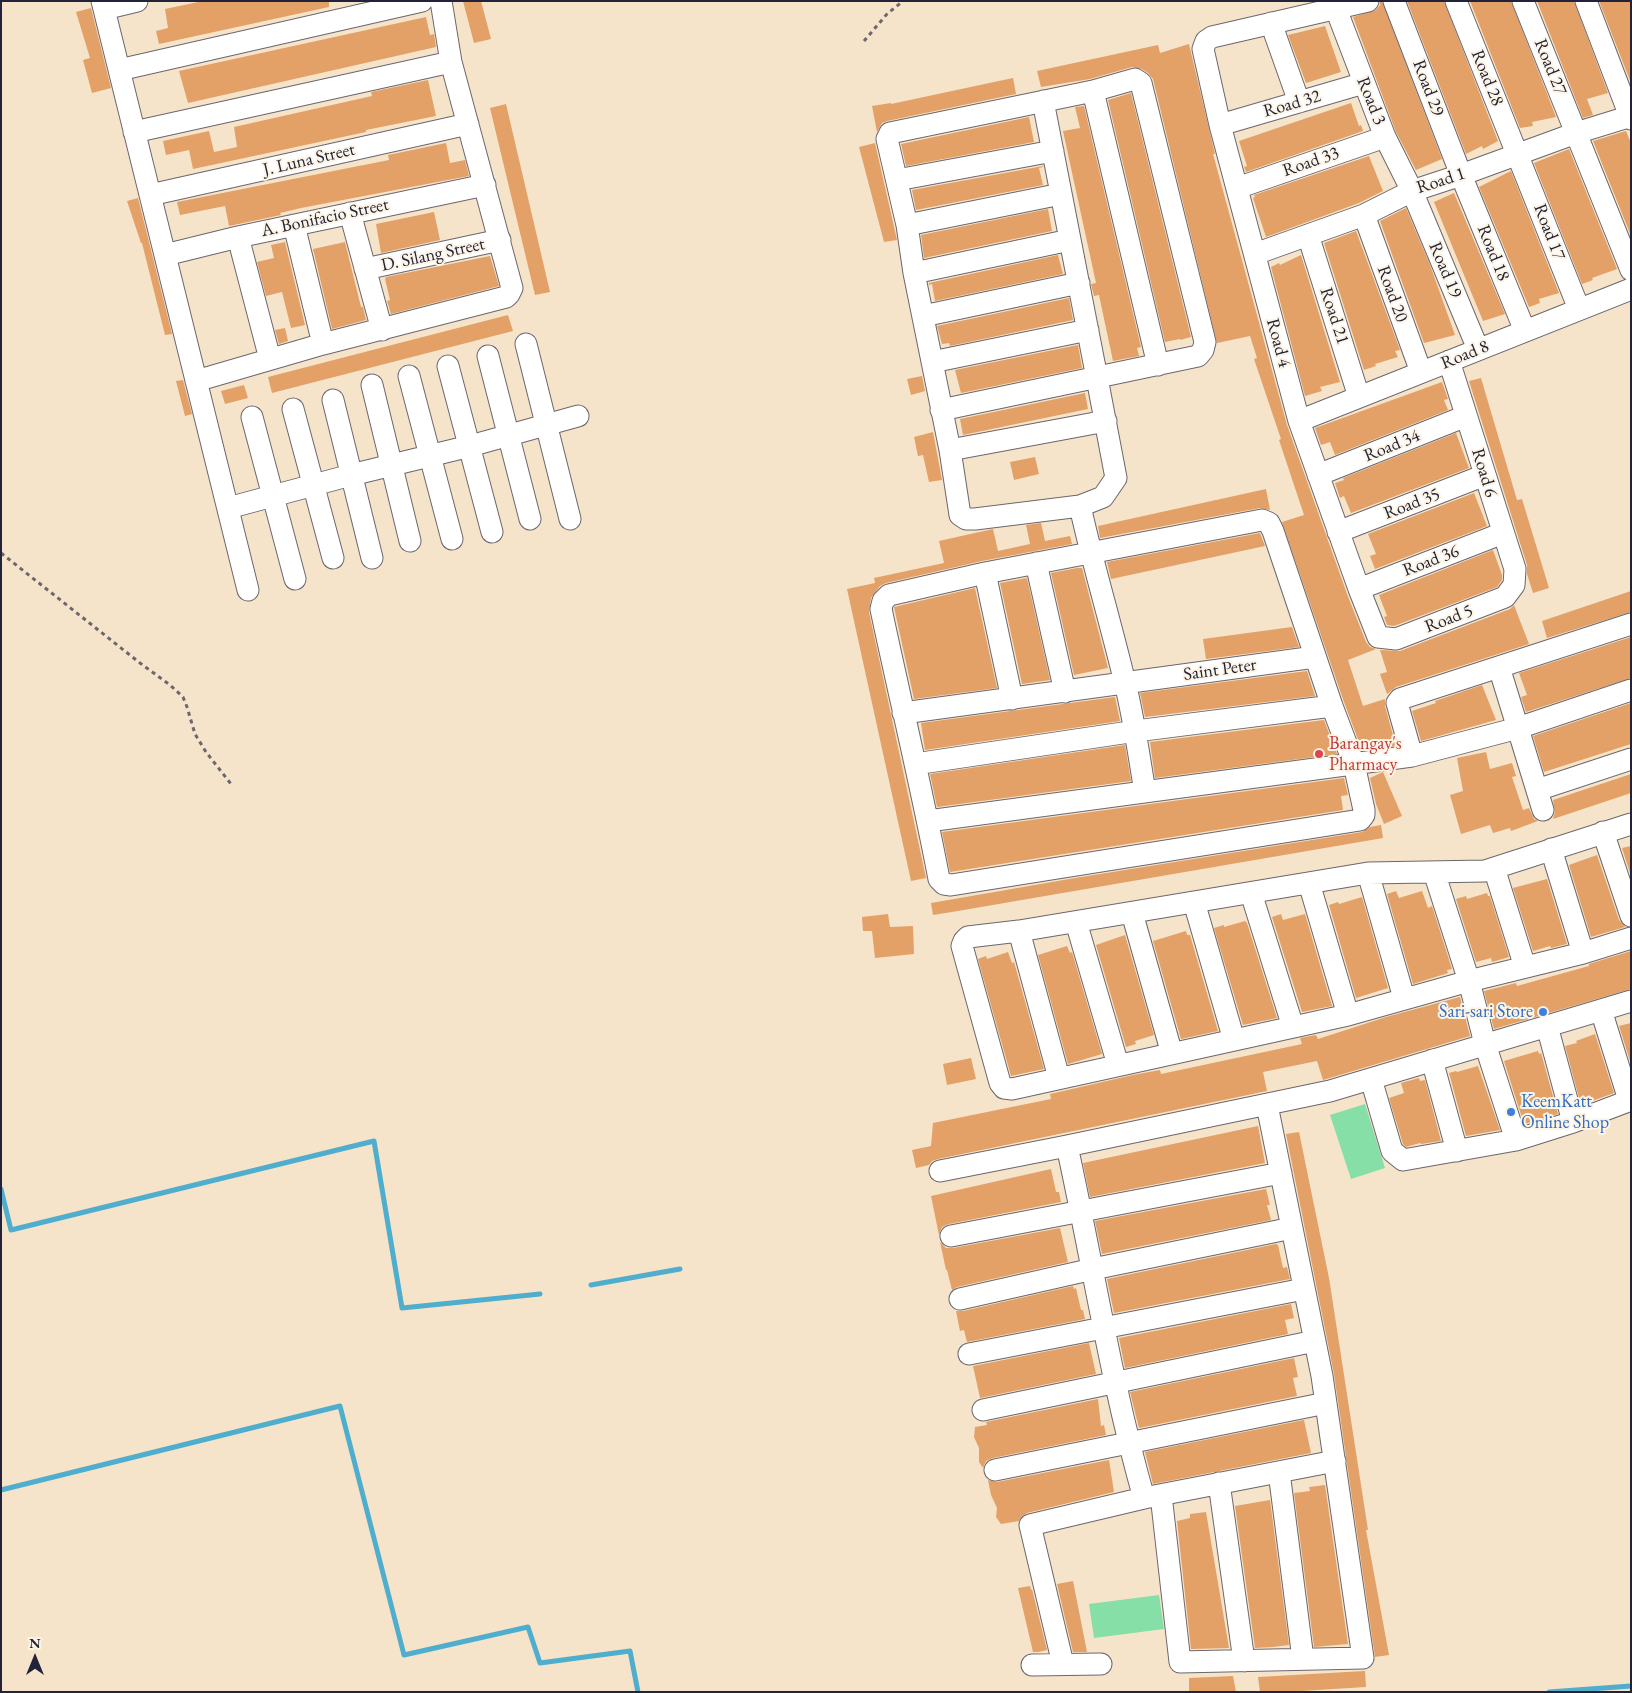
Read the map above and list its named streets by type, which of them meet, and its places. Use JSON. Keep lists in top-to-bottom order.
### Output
{
  "streets": {
    "street": [
      "Road 27",
      "Road 28",
      "Road 29",
      "Road 3",
      "Road 32",
      "J. Luna Street",
      "Road 33",
      "Road 1",
      "A. Bonifacio Street",
      "Road 17",
      "Road 18",
      "D. Silang Street",
      "Road 19",
      "Road 20",
      "Road 21",
      "Road 4",
      "Road 8",
      "Road 34",
      "Road 6",
      "Road 35",
      "Road 36",
      "Road 5",
      "Saint Peter"
    ]
  },
  "crossings": [
    ["Road 27", "Road 1"],
    ["Road 28", "Road 1"],
    ["Road 28", "Road 17"],
    ["Road 29", "Road 1"],
    ["Road 29", "Road 18"],
    ["Road 3", "Road 32"],
    ["Road 3", "Road 33"],
    ["Road 3", "Road 1"],
    ["Road 3", "Road 19"],
    ["Road 32", "Road 4"],
    ["Road 33", "Road 4"],
    ["Road 1", "Road 17"],
    ["Road 1", "Road 18"],
    ["Road 1", "Road 19"],
    ["Road 1", "Road 20"],
    ["Road 1", "Road 21"],
    ["Road 1", "Road 4"],
    ["Road 17", "Road 8"],
    ["Road 18", "Road 8"],
    ["Road 19", "Road 8"],
    ["Road 20", "Road 8"],
    ["Road 21", "Road 8"],
    ["Road 4", "Road 8"],
    ["Road 4", "Road 34"],
    ["Road 4", "Road 35"],
    ["Road 4", "Road 36"],
    ["Road 4", "Road 5"],
    ["Road 8", "Road 6"],
    ["Road 34", "Road 6"],
    ["Road 6", "Road 35"],
    ["Road 6", "Road 36"],
    ["Road 6", "Road 5"]
  ],
  "places": ["Barangay's Pharmacy", "Sari-sari Store", "KeemKatt Online Shop"],
  "north": "top"
}
